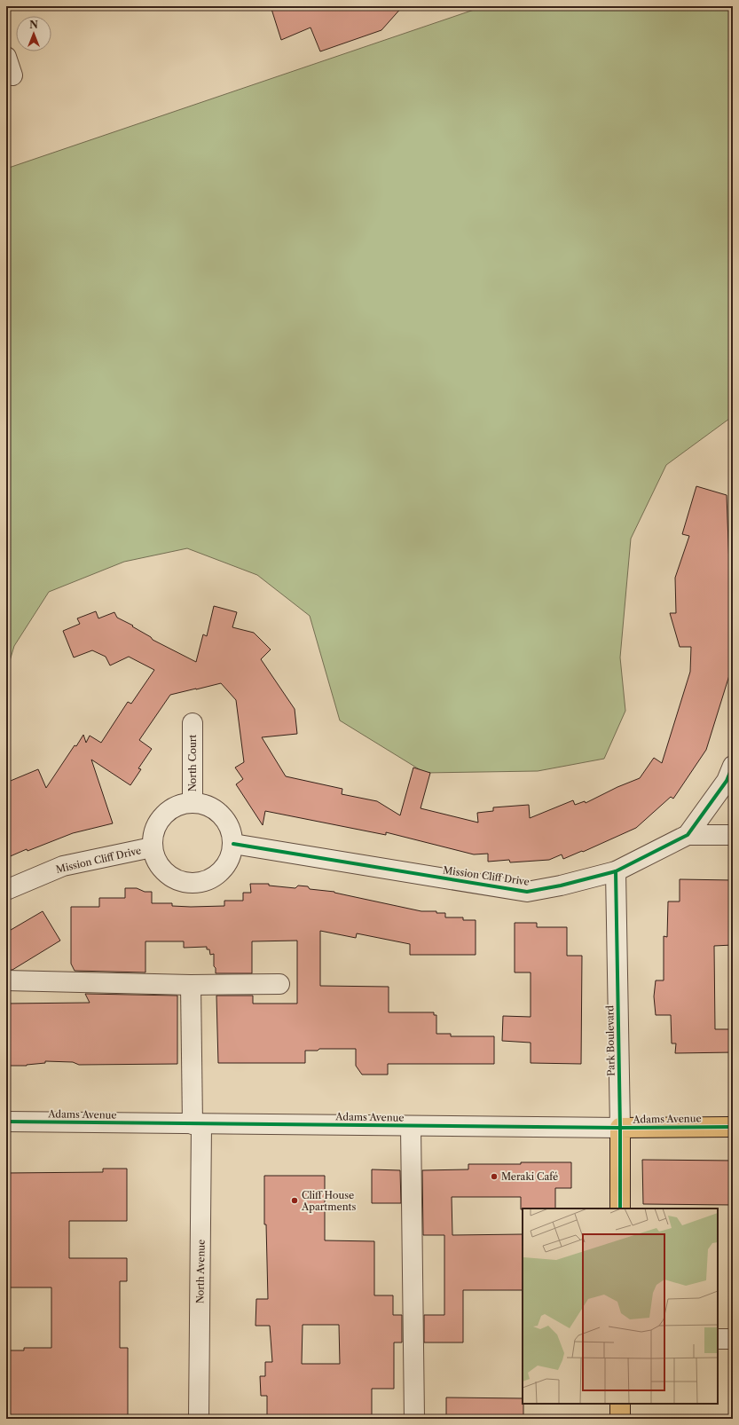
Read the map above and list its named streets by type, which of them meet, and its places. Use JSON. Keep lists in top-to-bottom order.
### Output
{
  "streets": {
    "main road": ["Park Boulevard", "Adams Avenue"],
    "street": ["North Court", "Mission Cliff Drive", "North Avenue"]
  },
  "crossings": [
    ["North Court", "Mission Cliff Drive"],
    ["Mission Cliff Drive", "Park Boulevard"],
    ["Park Boulevard", "Adams Avenue"],
    ["Adams Avenue", "North Avenue"]
  ],
  "places": ["Meraki Café", "Cliff House Apartments"],
  "north": "top"
}
